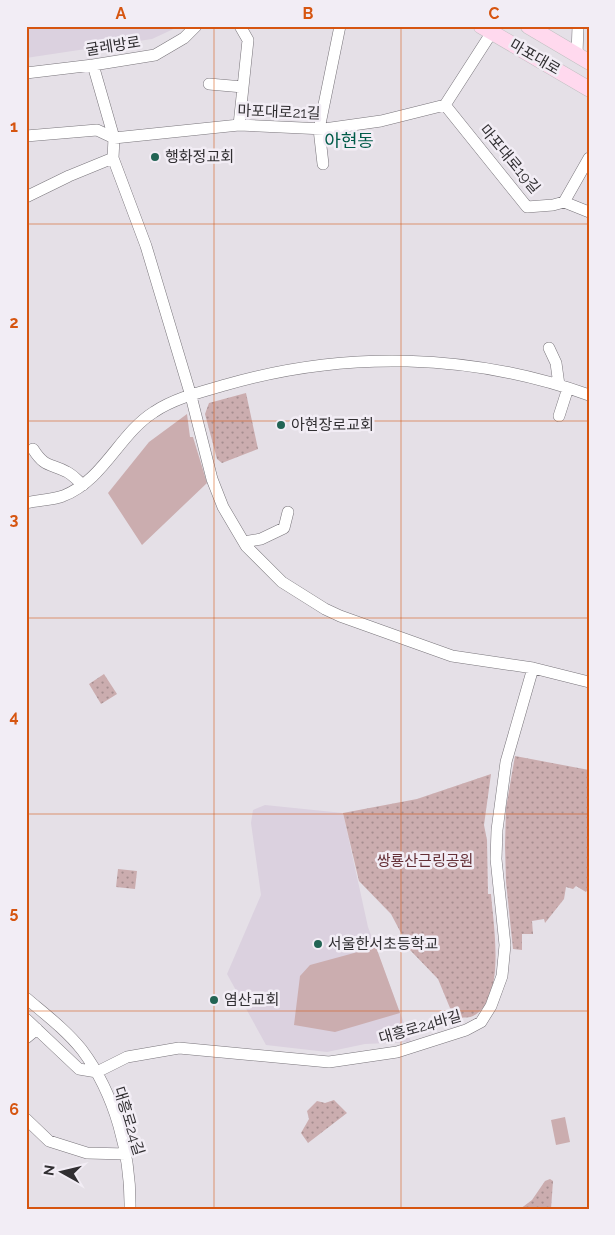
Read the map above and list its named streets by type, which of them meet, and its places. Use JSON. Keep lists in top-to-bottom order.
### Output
{
  "streets": {
    "main road": ["마포대로"],
    "street": [
      "굴레방로",
      "마포대로21길",
      "마포대로19길",
      "대흥로24바길",
      "대흥로24길"
    ]
  },
  "crossings": [
    ["마포대로21길", "마포대로19길"],
    ["대흥로24바길", "대흥로24길"]
  ],
  "districts": ["아현동"],
  "parks": ["쌍룡산근링공원"],
  "places": [
    "행화정교회",
    "아현장로교회",
    "서울한서초등학교",
    "염산교회"
  ],
  "north": "left",
  "grid": {
    "columns": ["A", "B", "C"],
    "rows": [
      "1",
      "2",
      "3",
      "4",
      "5",
      "6"
    ]
  }
}
